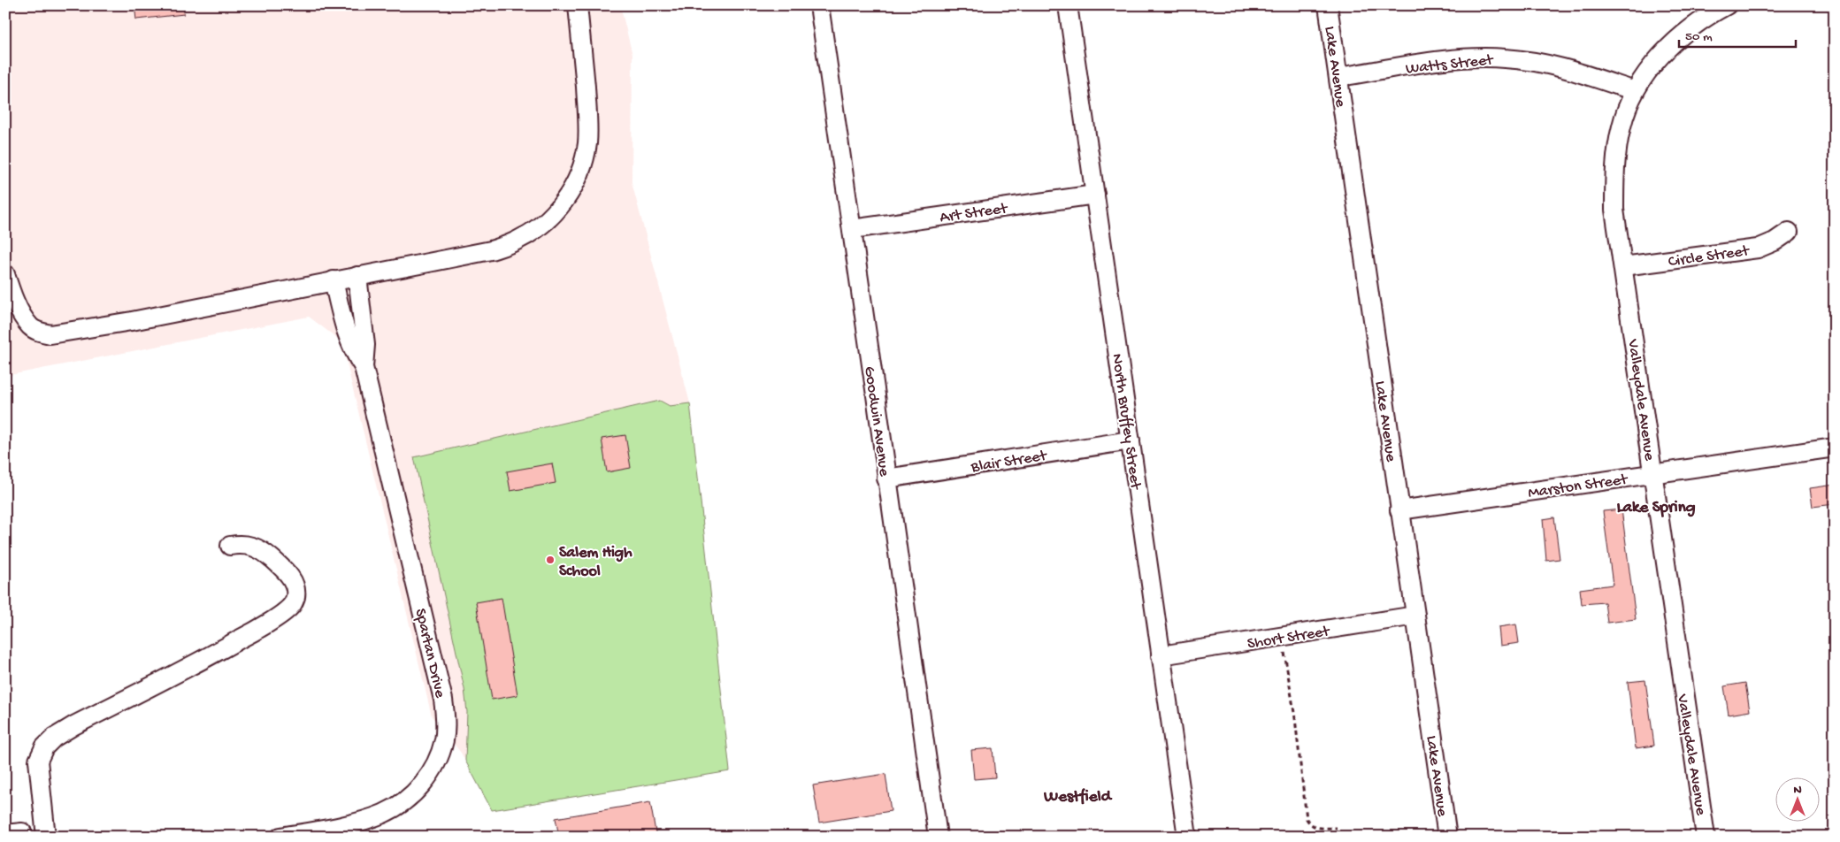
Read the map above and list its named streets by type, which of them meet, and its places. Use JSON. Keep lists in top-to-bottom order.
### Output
{
  "streets": {
    "street": [
      "Watts Street",
      "Lake Avenue",
      "Art Street",
      "Circle Street",
      "Valleydale Avenue",
      "Goodwin Avenue",
      "North Bruffey Street",
      "Blair Street",
      "Marston Street",
      "Short Street",
      "Spartan Drive"
    ]
  },
  "crossings": [
    ["Watts Street", "Lake Avenue"],
    ["Watts Street", "Valleydale Avenue"],
    ["Lake Avenue", "Marston Street"],
    ["Lake Avenue", "Short Street"],
    ["Art Street", "Goodwin Avenue"],
    ["Art Street", "North Bruffey Street"],
    ["Circle Street", "Valleydale Avenue"],
    ["Valleydale Avenue", "Marston Street"],
    ["Goodwin Avenue", "Blair Street"],
    ["North Bruffey Street", "Blair Street"],
    ["North Bruffey Street", "Short Street"]
  ],
  "districts": ["Lake Spring", "Westfield"],
  "places": ["Salem High School"],
  "scale_bar": "50 m",
  "north": "top"
}
